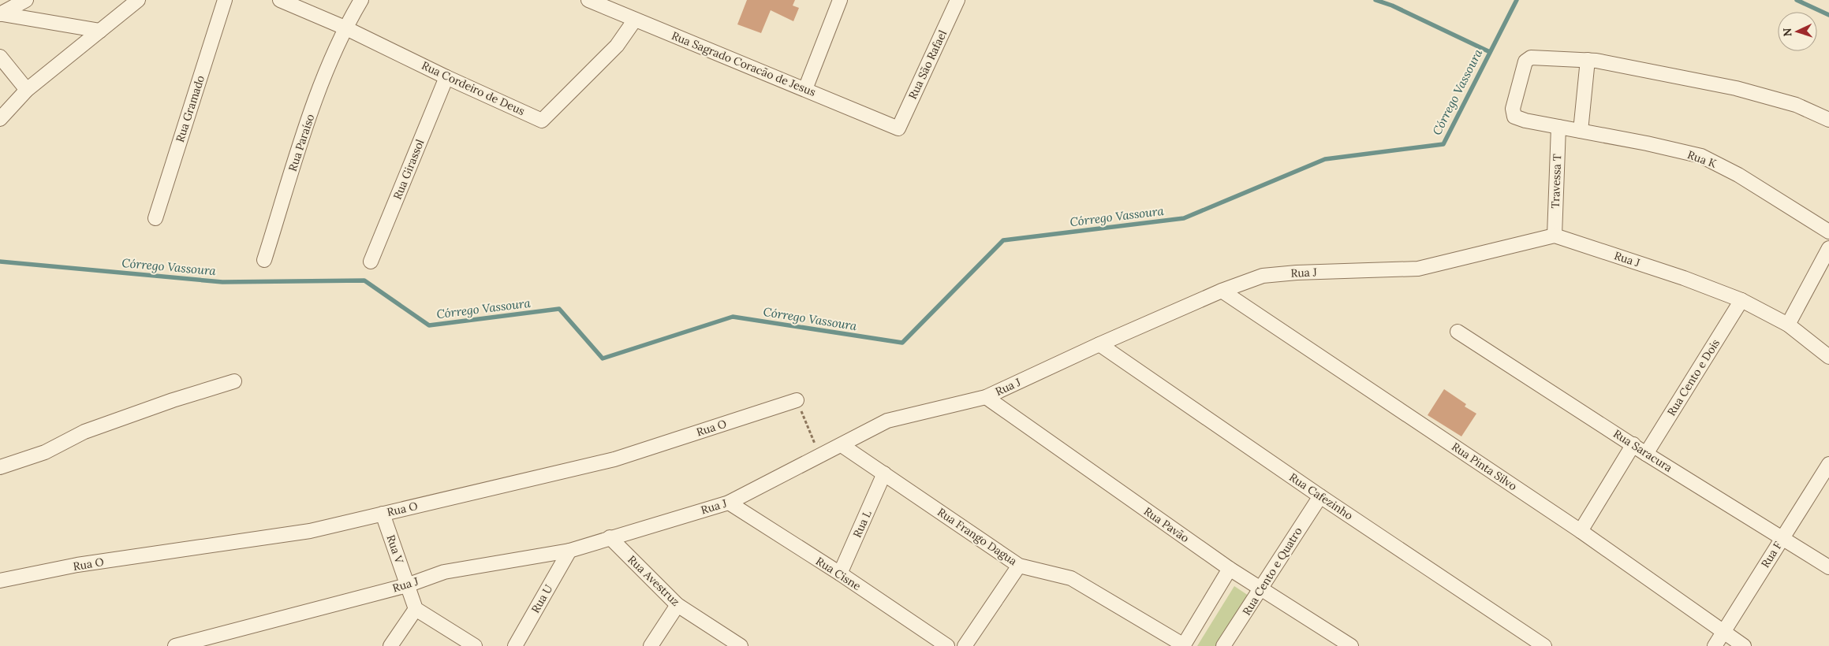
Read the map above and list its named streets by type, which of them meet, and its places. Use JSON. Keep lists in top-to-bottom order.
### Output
{
  "streets": {
    "street": [
      "Rua Sagrado Coracão de Jesus",
      "Rua São Rafael",
      "Rua Cordeiro de Deus",
      "Rua Gramado",
      "Rua Paraíso",
      "Rua K",
      "Rua Girassol",
      "Travessa T",
      "Rua J",
      "Rua Cento e Dois",
      "Rua O",
      "Rua Saracura",
      "Rua Pinta Silvo",
      "Rua Cafezinho",
      "Rua L",
      "Rua Pavão",
      "Rua Frango Dagua",
      "Rua V",
      "Rua F",
      "Rua Cento e Quatro",
      "Rua Cisne",
      "Rua Avestruz",
      "Rua U"
    ]
  },
  "crossings": [
    ["Rua Sagrado Coracão de Jesus", "Rua São Rafael"],
    ["Rua Sagrado Coracão de Jesus", "Rua Cordeiro de Deus"],
    ["Rua Cordeiro de Deus", "Rua Paraíso"],
    ["Rua Cordeiro de Deus", "Rua Girassol"],
    ["Rua K", "Travessa T"],
    ["Travessa T", "Rua J"],
    ["Rua J", "Rua Cento e Dois"],
    ["Rua J", "Rua Pinta Silvo"],
    ["Rua J", "Rua Cafezinho"],
    ["Rua J", "Rua Pavão"],
    ["Rua J", "Rua Frango Dagua"],
    ["Rua J", "Rua V"],
    ["Rua J", "Rua Cisne"],
    ["Rua J", "Rua Avestruz"],
    ["Rua J", "Rua U"],
    ["Rua Cento e Dois", "Rua Saracura"],
    ["Rua O", "Rua V"],
    ["Rua Saracura", "Rua F"],
    ["Rua Pinta Silvo", "Rua F"],
    ["Rua Cafezinho", "Rua Cento e Quatro"],
    ["Rua L", "Rua Frango Dagua"],
    ["Rua L", "Rua Cisne"],
    ["Rua Pavão", "Rua Cento e Quatro"]
  ],
  "water": ["Córrego Vassoura"],
  "north": "left"
}
